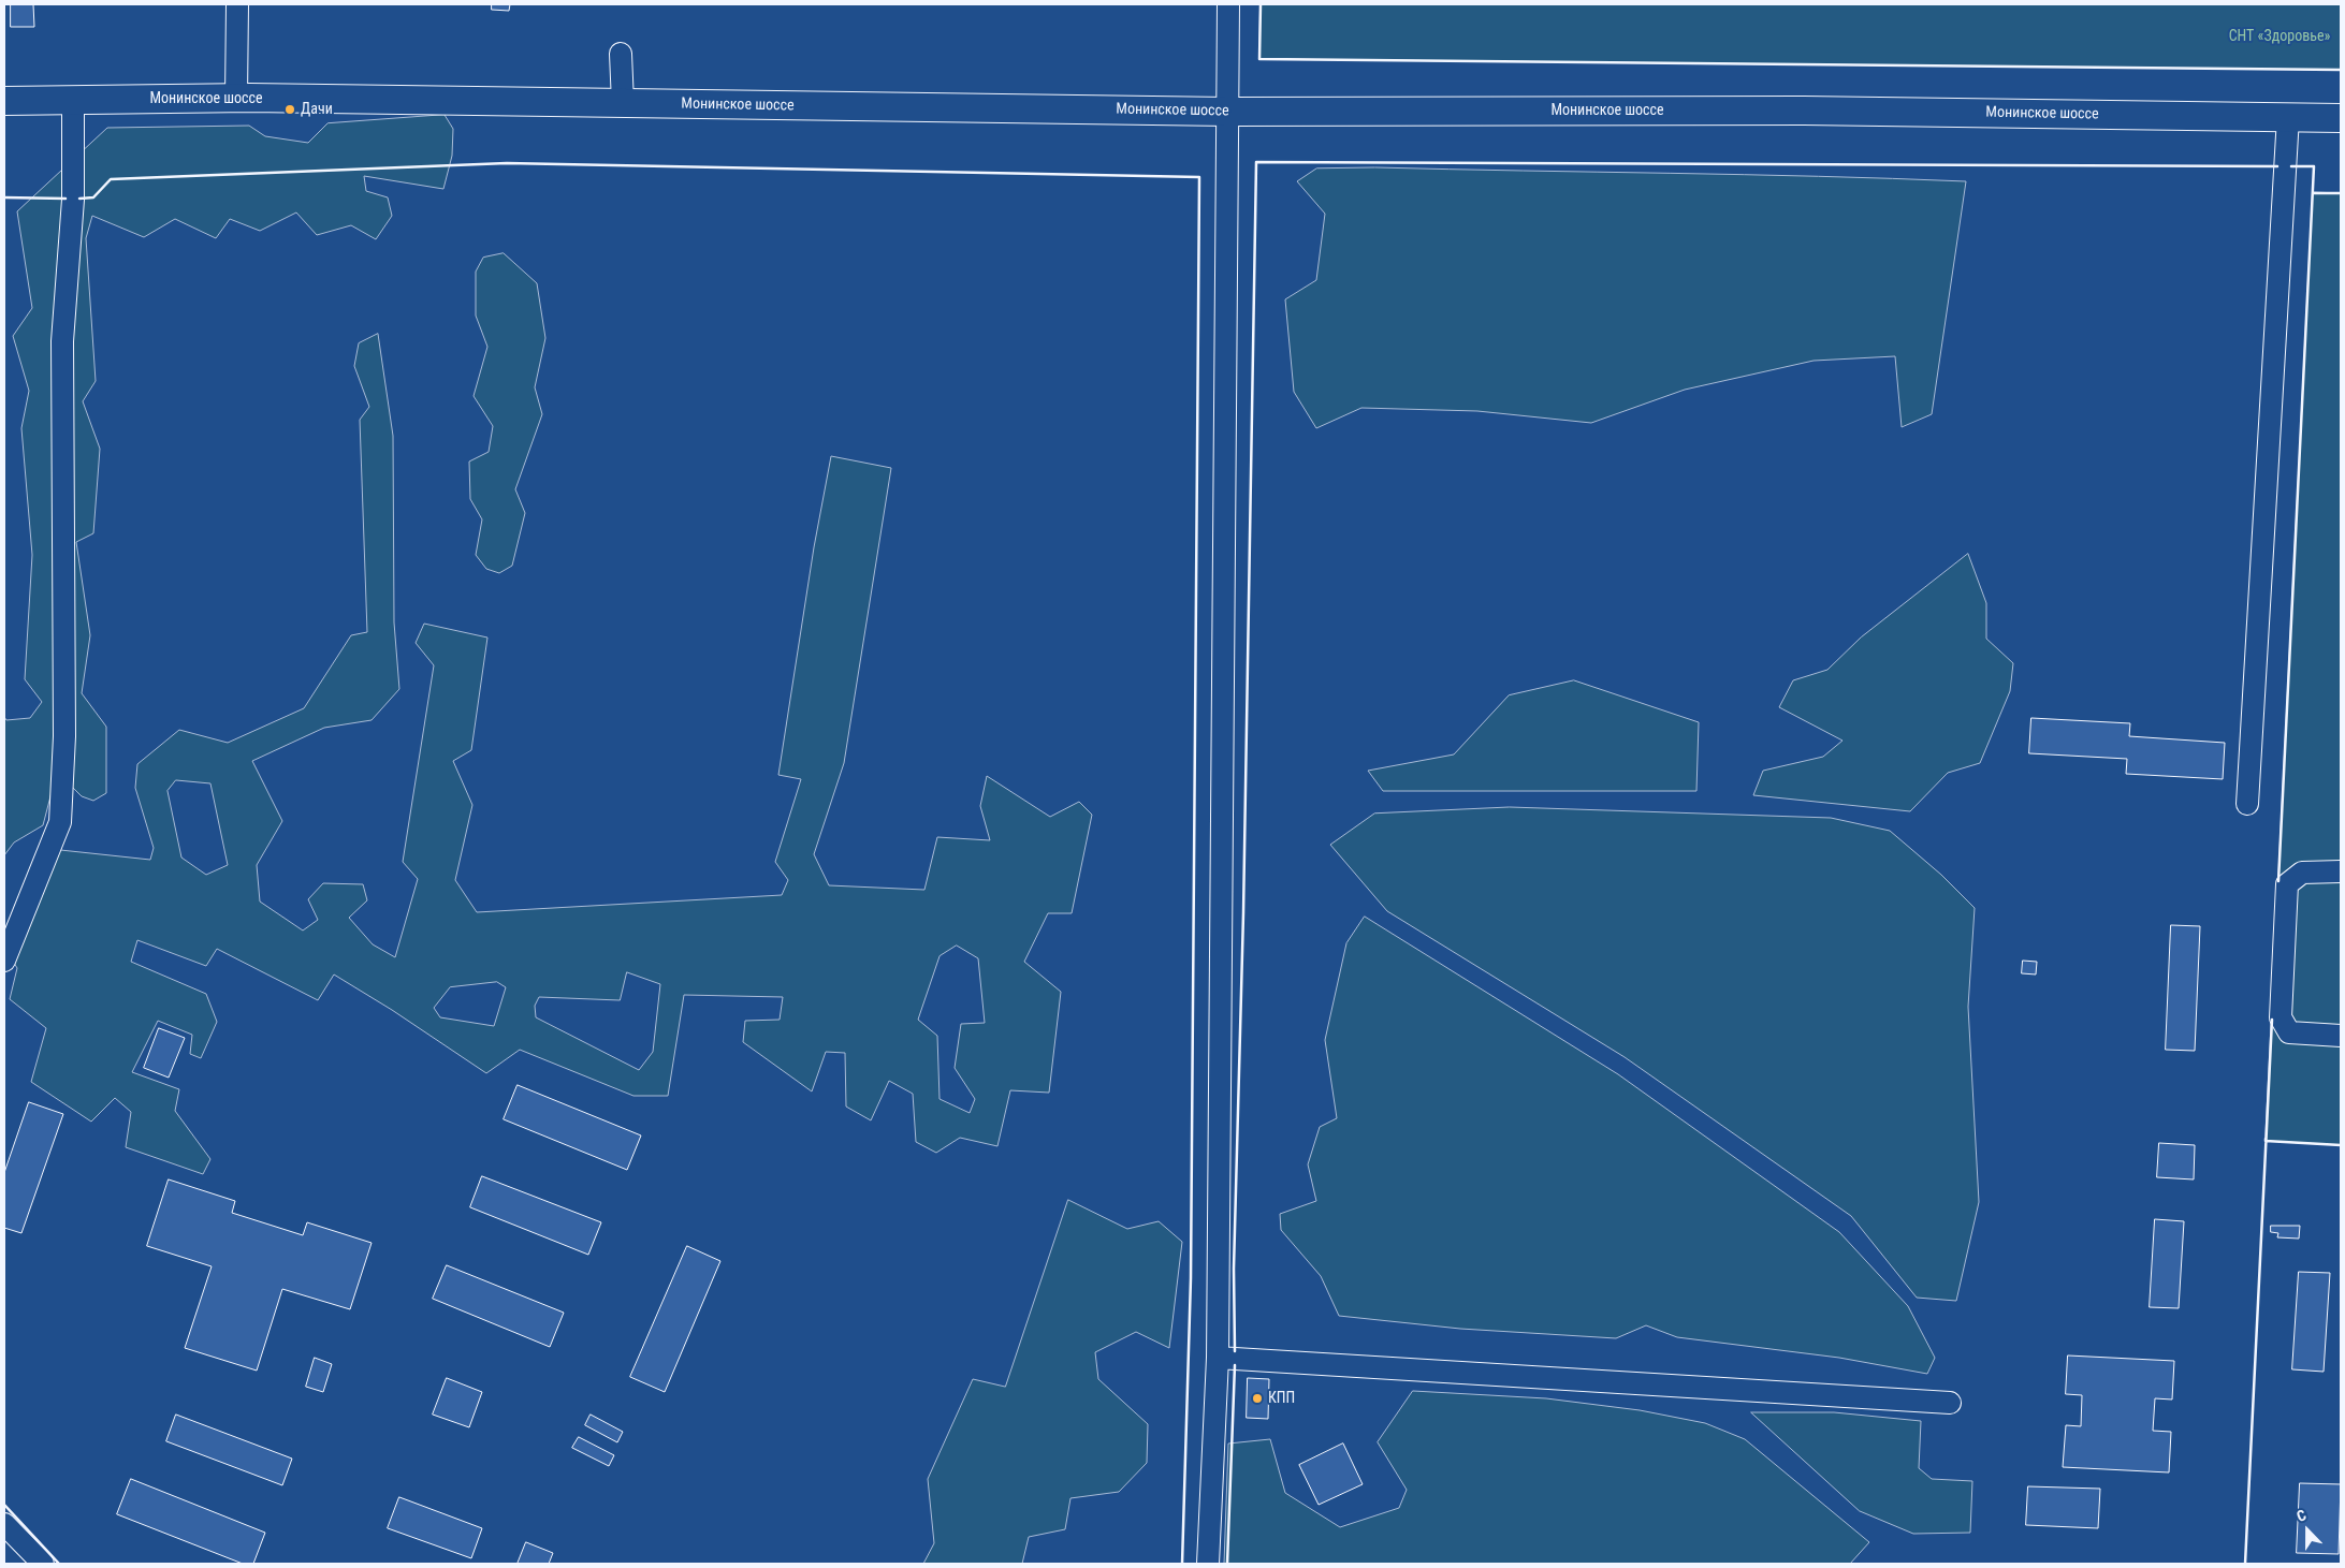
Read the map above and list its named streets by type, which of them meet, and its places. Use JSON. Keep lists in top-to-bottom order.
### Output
{
  "streets": {
    "main road": ["Монинское шоссе"]
  },
  "parks": ["СНТ «Здоровье»"],
  "places": ["Дачи", "КПП"],
  "north": "top"
}
